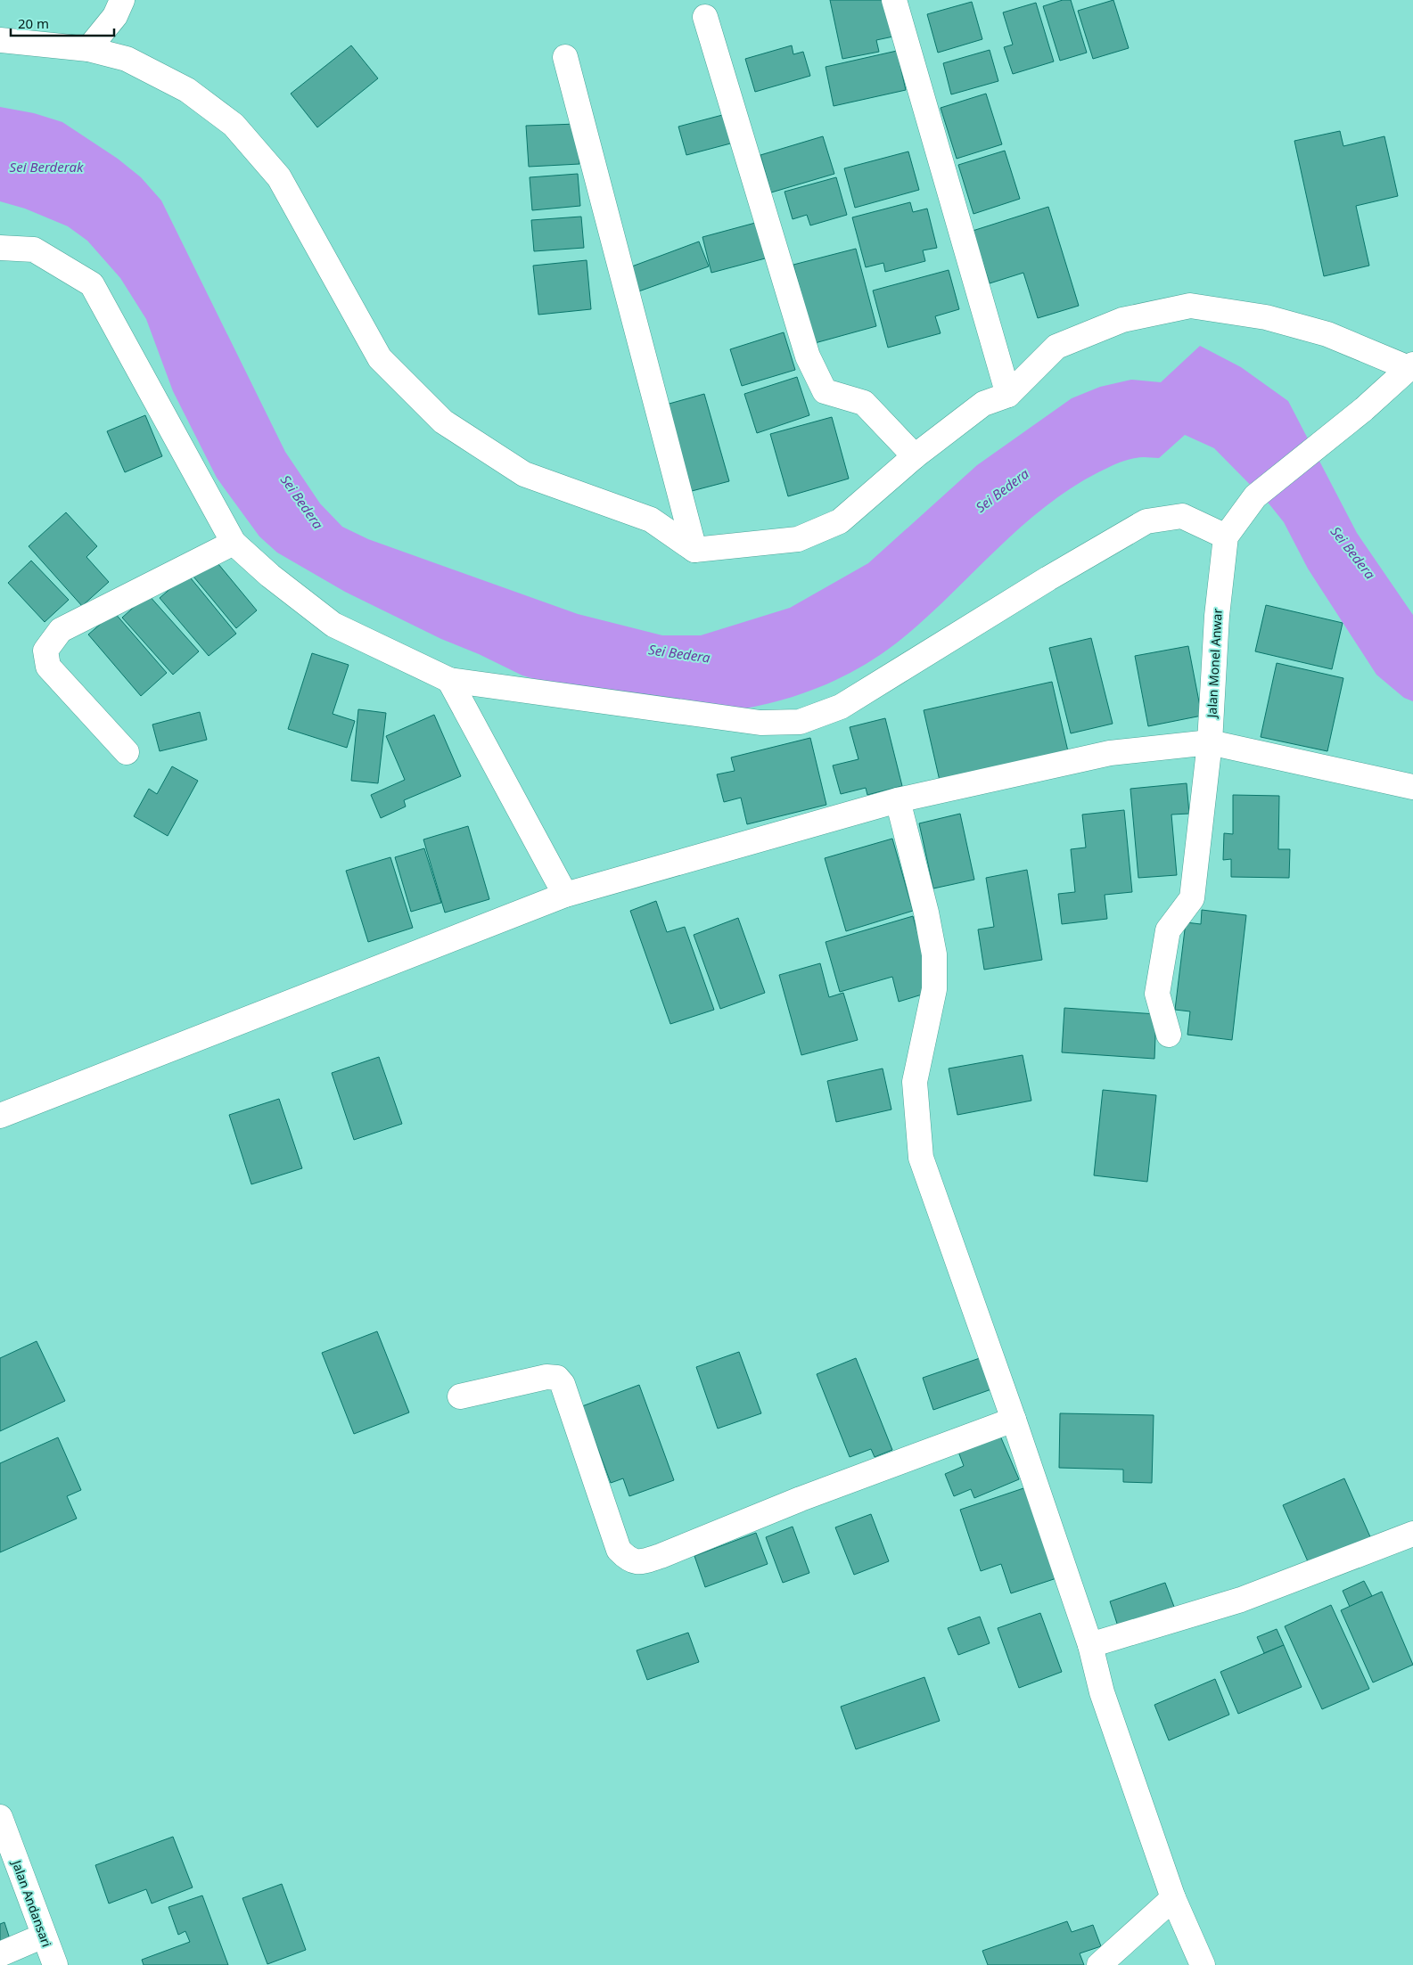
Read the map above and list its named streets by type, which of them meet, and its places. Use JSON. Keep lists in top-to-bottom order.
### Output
{
  "streets": {
    "street": ["Jalan Monel Anwar", "Jalan Andansari"]
  },
  "water": ["Sei Berderak", "Sei Bedera"],
  "scale_bar": "20 m"
}
